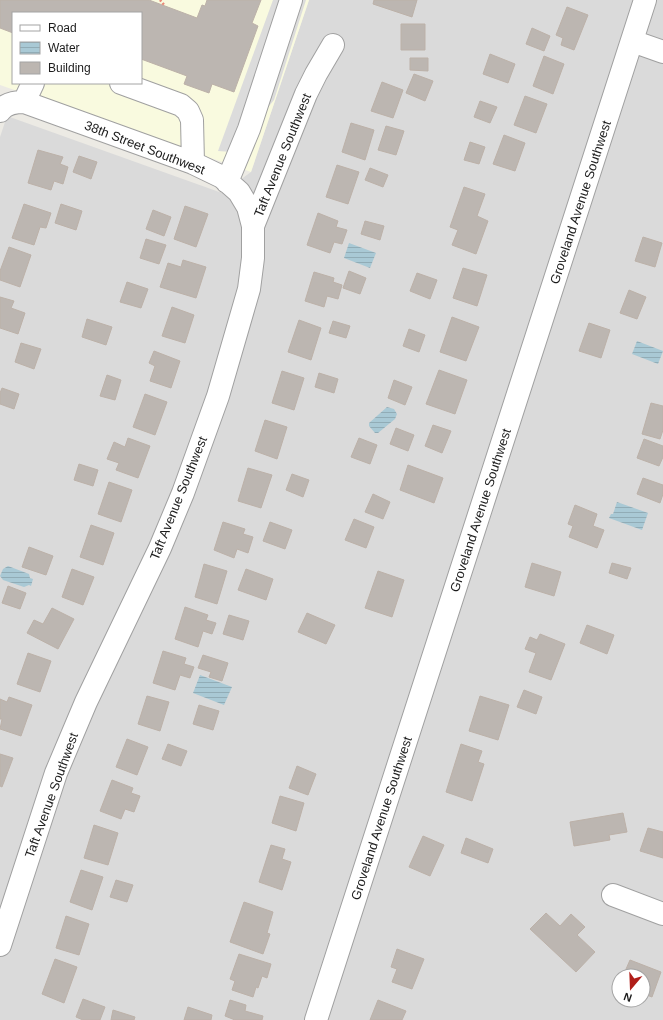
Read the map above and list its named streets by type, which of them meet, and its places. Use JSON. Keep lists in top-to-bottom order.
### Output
{
  "streets": {
    "street": ["38th Street Southwest", "Taft Avenue Southwest", "Groveland Avenue Southwest"]
  },
  "crossings": [
    ["38th Street Southwest", "Taft Avenue Southwest"]
  ],
  "legend": ["Road", "Water", "Building"],
  "north": "bottom"
}
